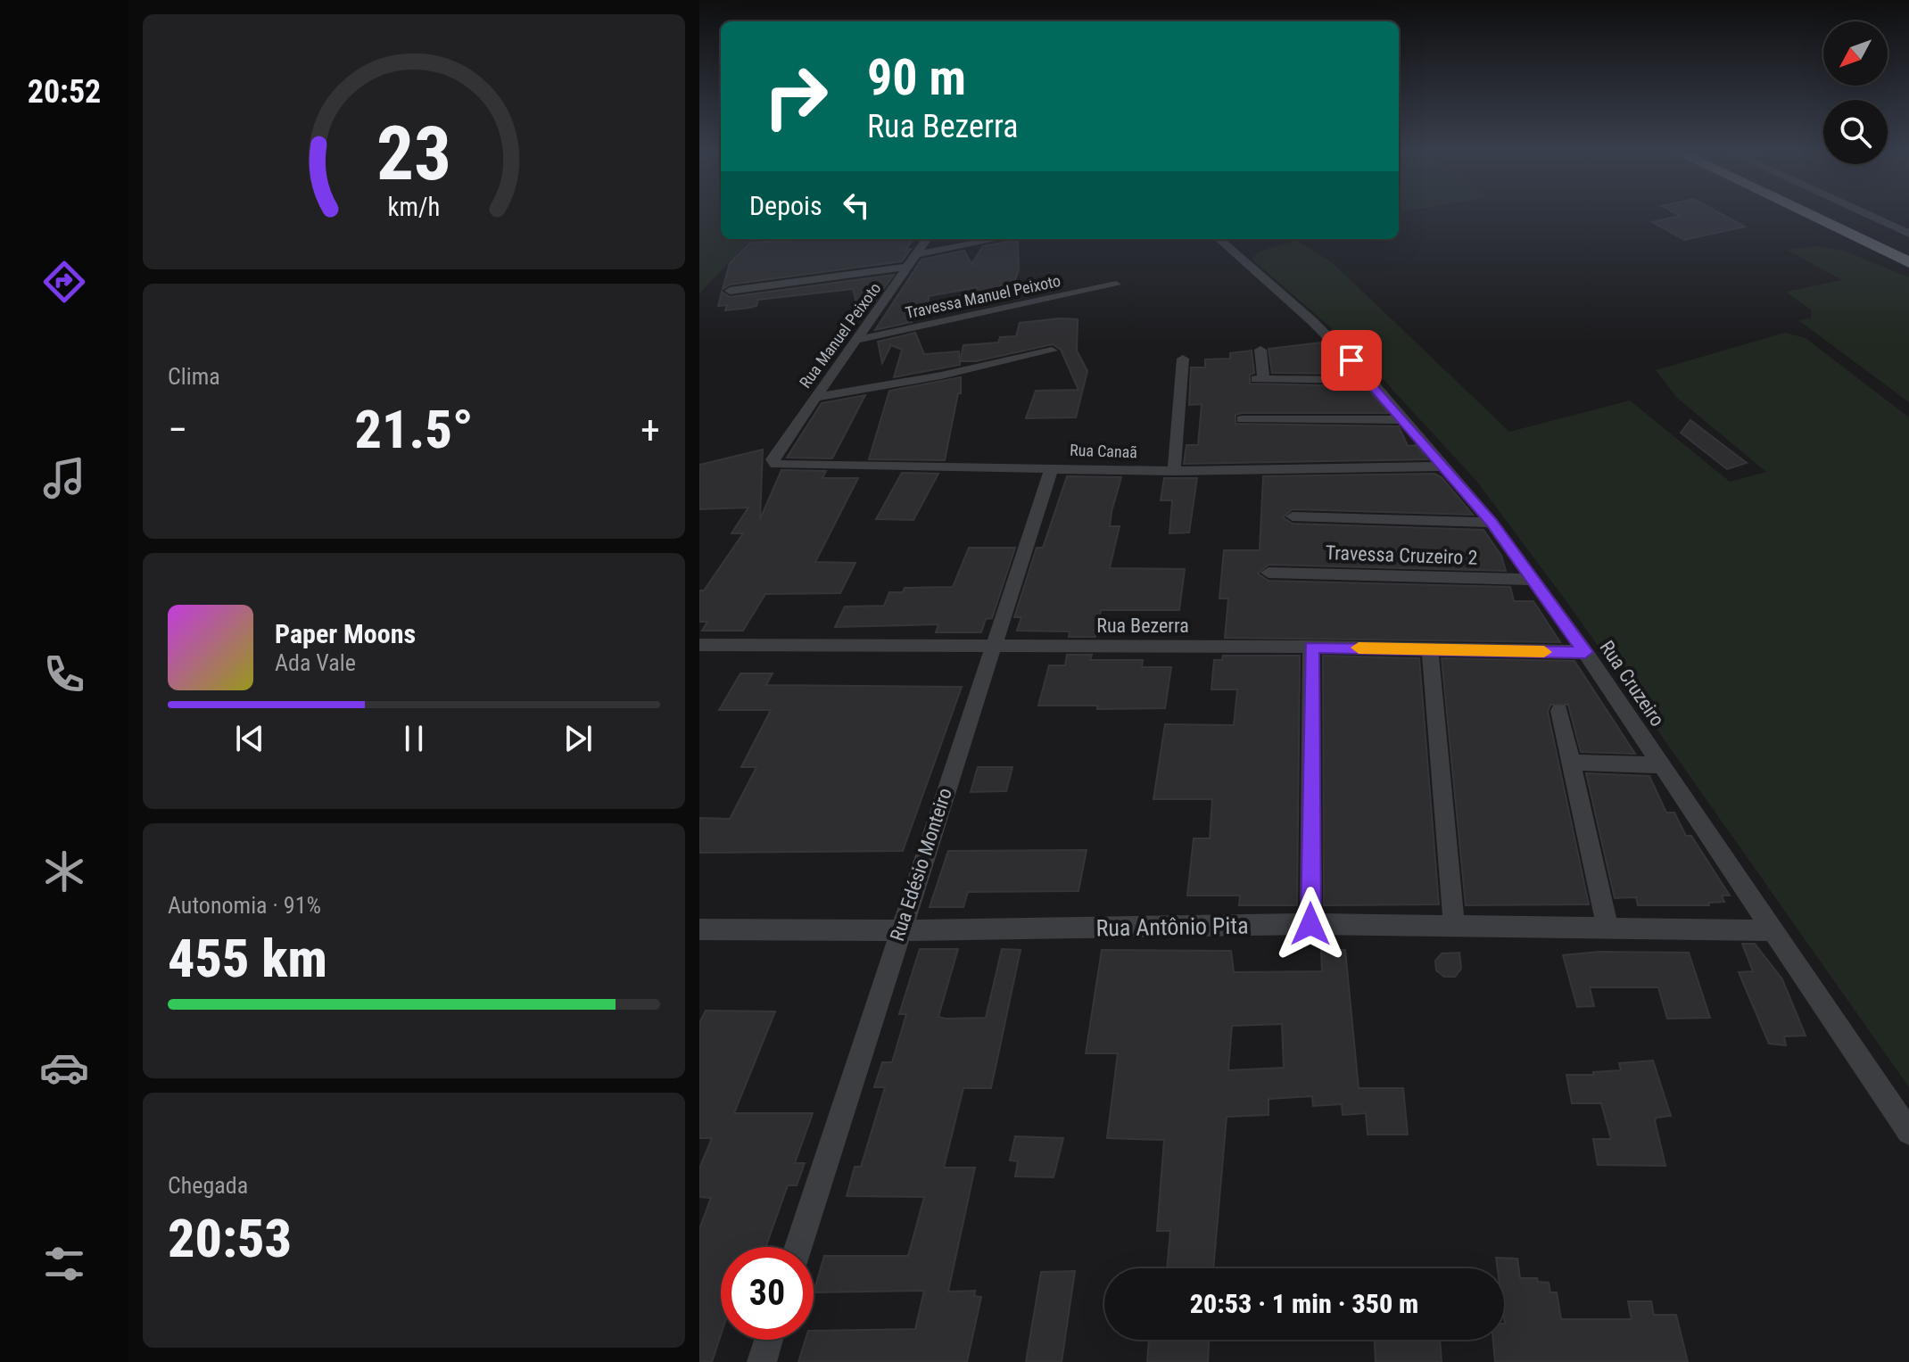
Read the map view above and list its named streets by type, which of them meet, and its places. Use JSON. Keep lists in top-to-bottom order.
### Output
{
  "streets": {
    "street": [
      "Travessa Manuel Peixoto",
      "Rua Manuel Peixoto",
      "Rua Canaã",
      "Travessa Cruzeiro 2",
      "Rua Bezerra",
      "Rua Cruzeiro",
      "Rua Edésio Monteiro",
      "Rua Antônio Pita"
    ]
  },
  "crossings": [
    ["Travessa Manuel Peixoto", "Rua Manuel Peixoto"],
    ["Rua Manuel Peixoto", "Rua Canaã"],
    ["Rua Canaã", "Rua Cruzeiro"],
    ["Rua Canaã", "Rua Edésio Monteiro"],
    ["Travessa Cruzeiro 2", "Rua Cruzeiro"],
    ["Rua Bezerra", "Rua Cruzeiro"],
    ["Rua Bezerra", "Rua Edésio Monteiro"],
    ["Rua Cruzeiro", "Rua Antônio Pita"],
    ["Rua Edésio Monteiro", "Rua Antônio Pita"]
  ],
  "north": "bottom left",
  "page": {
    "tabs": "20:52",
    "turn": ["90 m", "Rua Bezerra"],
    "then": "Depois",
    "tile": [
      "Clima",
      ["Autonomia · 91%", "455 km"],
      ["Chegada", "20:53"]
    ],
    "heat": ["−", "21.5°", "+"],
    "song": ["Paper Moons", "Ada Vale"],
    "limit": "30",
    "trip": "20:53 · 1 min · 350 m",
    "gauge": ["23", "km/h"]
  }
}
